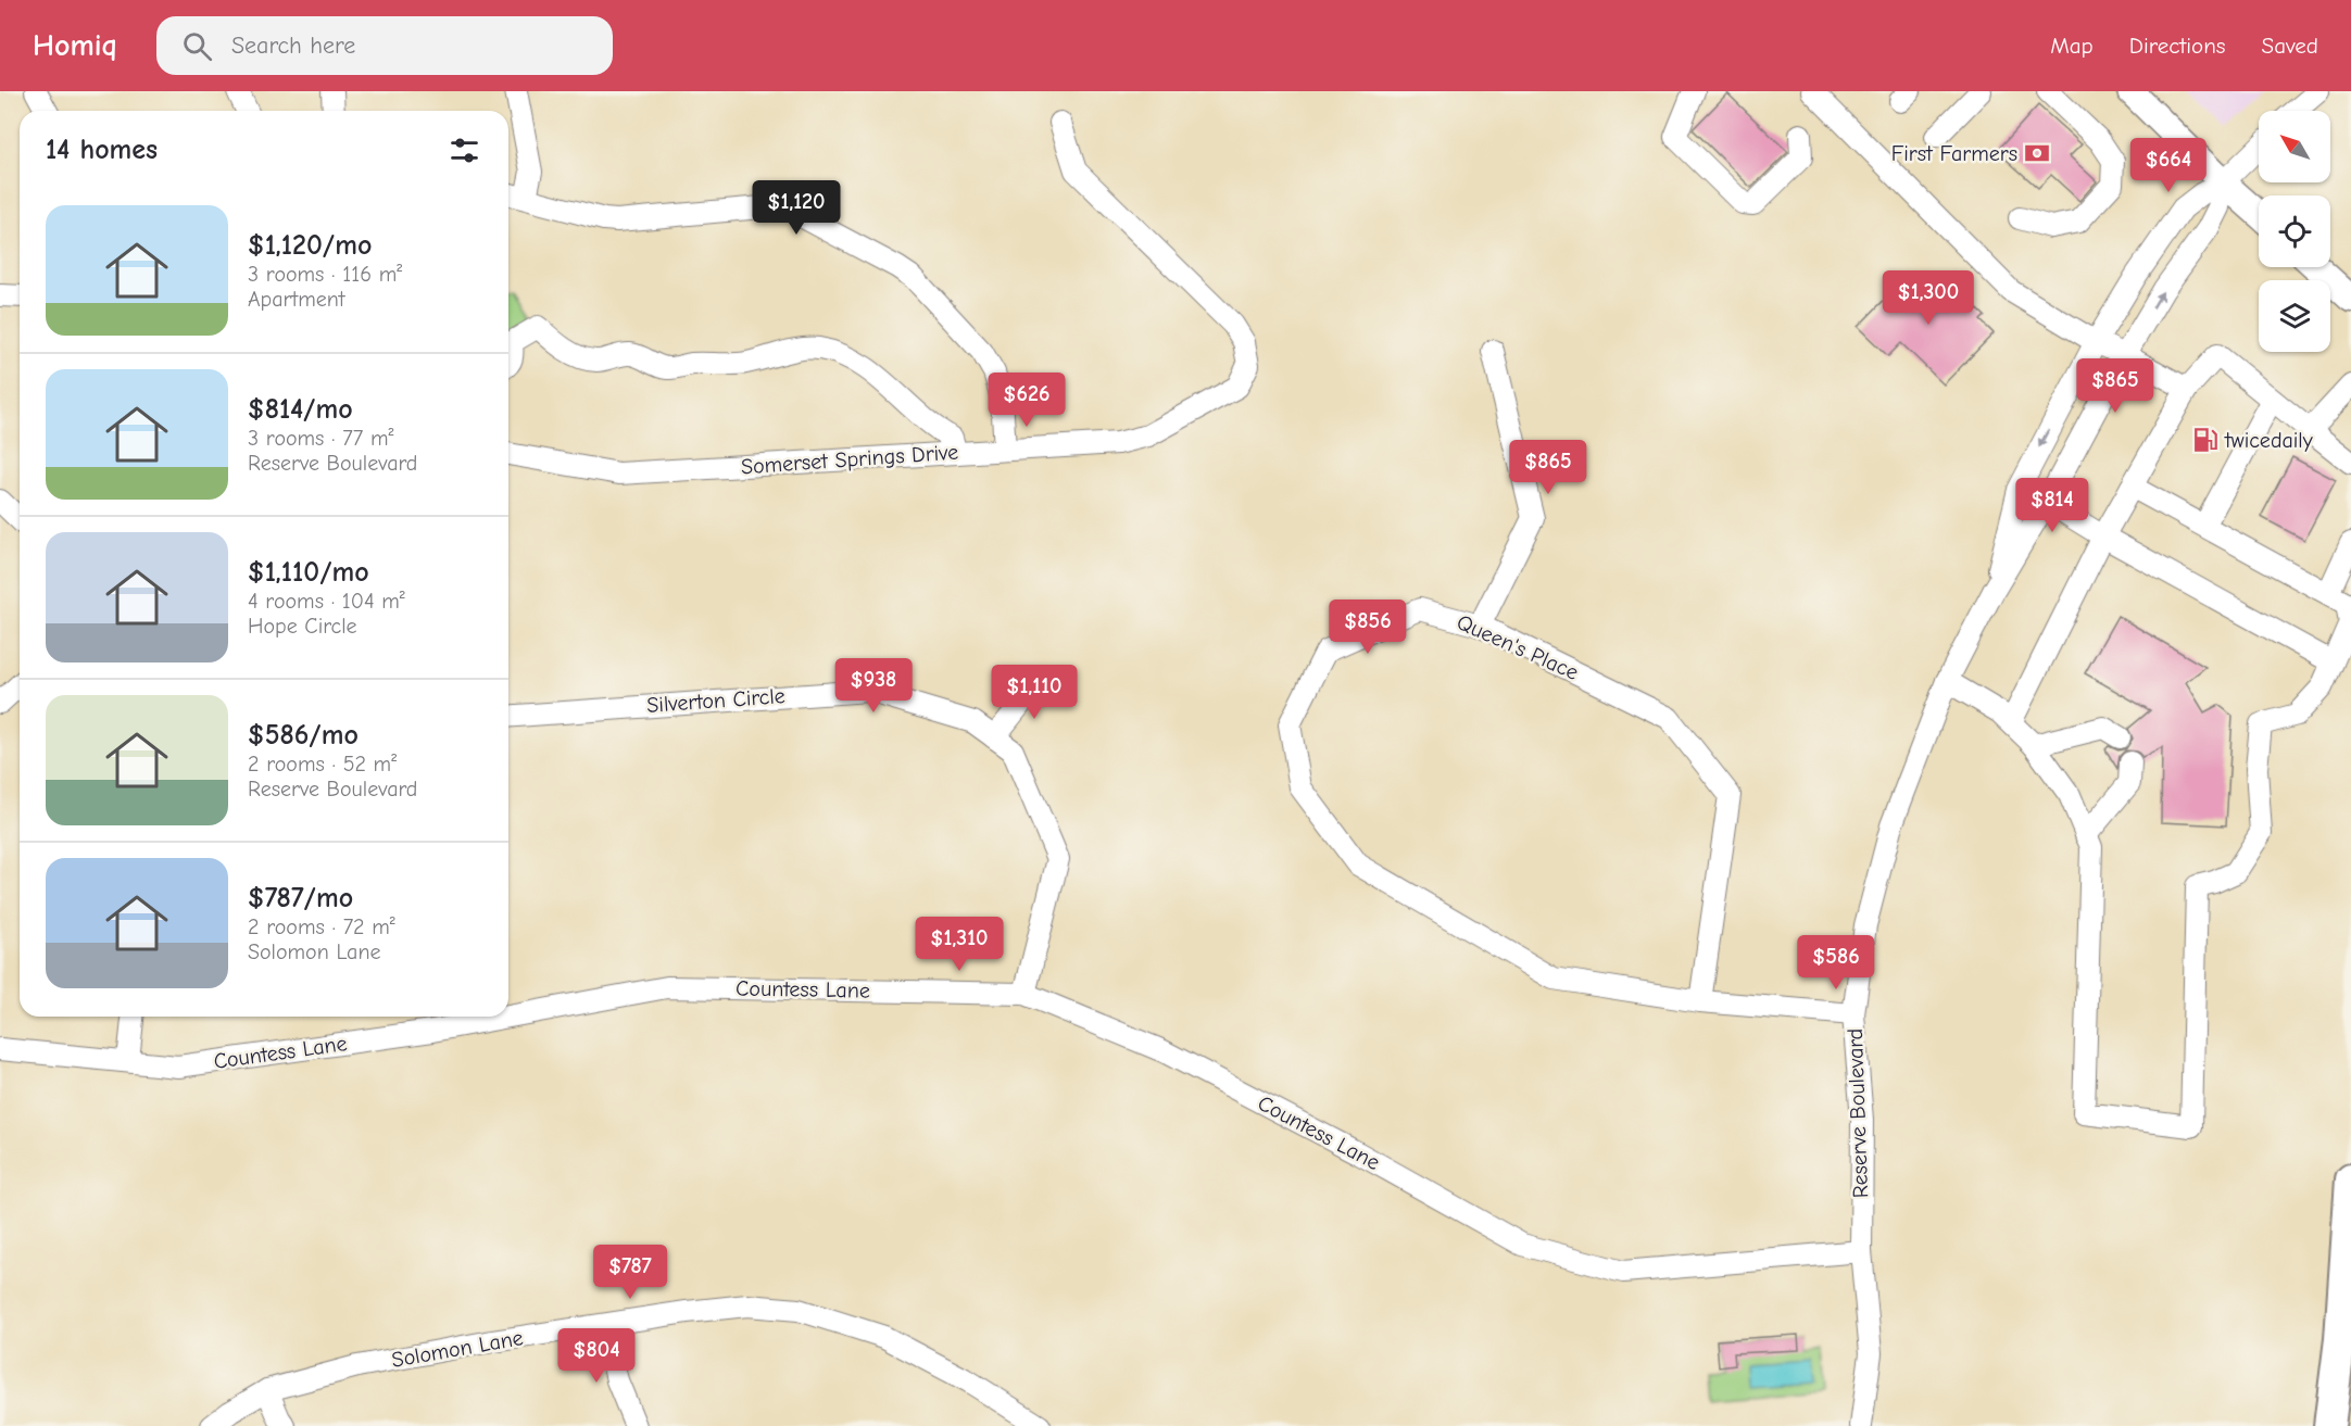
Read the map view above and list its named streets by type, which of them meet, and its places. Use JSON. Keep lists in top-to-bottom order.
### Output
{
  "streets": {
    "street": [
      "Somerset Springs Drive",
      "Queen's Place",
      "Silverton Circle",
      "Countess Lane",
      "Reserve Boulevard",
      "Solomon Lane"
    ]
  },
  "crossings": [
    ["Queen's Place", "Reserve Boulevard"],
    ["Silverton Circle", "Countess Lane"],
    ["Countess Lane", "Reserve Boulevard"]
  ],
  "places": {
    "bank": ["First Farmers"],
    "fuel station": ["twicedaily"]
  },
  "north": "top left",
  "page": {
    "header": "Homiq",
    "search": "Search here",
    "nav": ["Map", "Directions", "Saved"],
    "heading": "14 homes",
    "price": [
      "$664",
      "$1,120",
      "$1,300",
      "$865",
      "$626",
      "$865",
      "$814",
      "$856",
      "$938",
      "$1,110",
      "$1,310",
      "$586",
      "$787",
      "$804"
    ],
    "list": [
      {
        "name": "$1,120/mo",
        "note": "3 rooms · 116 m² · Apartment"
      },
      {
        "name": "$814/mo",
        "note": "3 rooms · 77 m² · Reserve Boulevard"
      },
      {
        "name": "$1,110/mo",
        "note": "4 rooms · 104 m² · Hope Circle"
      },
      {
        "name": "$586/mo",
        "note": "2 rooms · 52 m² · Reserve Boulevard"
      },
      {
        "name": "$787/mo",
        "note": "2 rooms · 72 m² · Solomon Lane"
      }
    ]
  }
}
